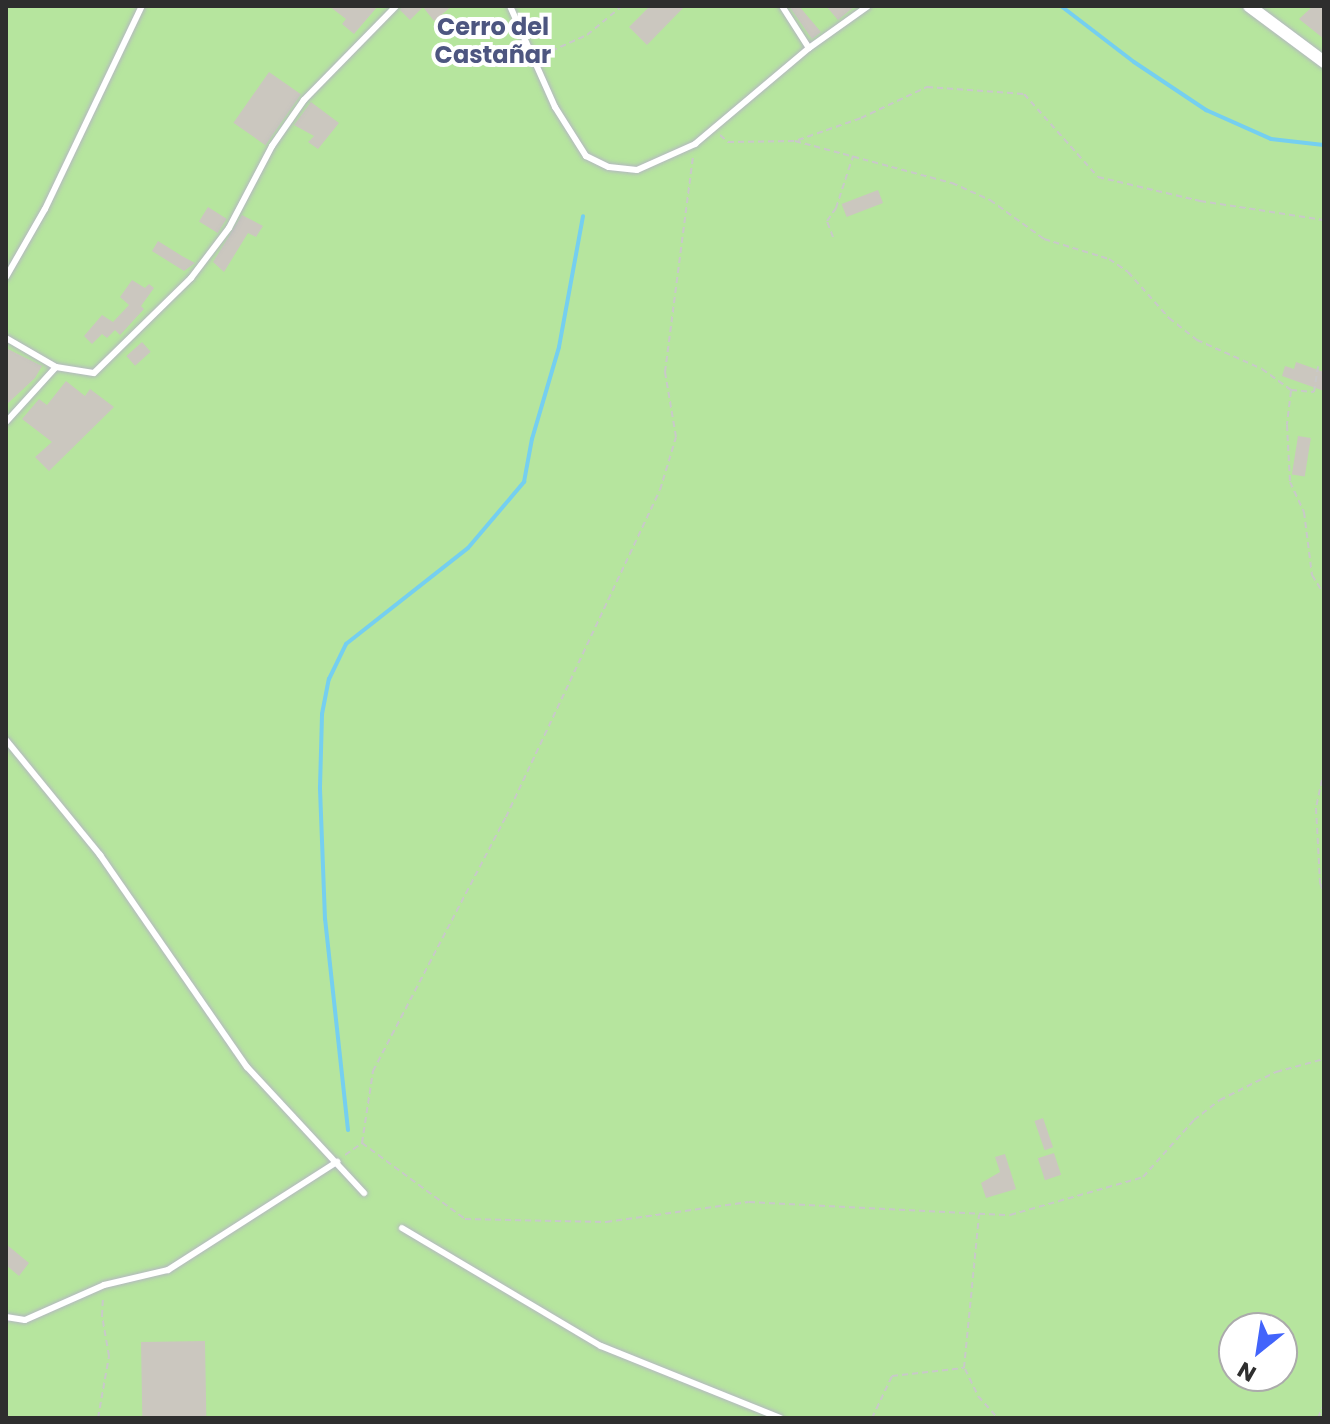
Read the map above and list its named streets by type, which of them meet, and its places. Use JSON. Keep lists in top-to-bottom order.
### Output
{
  "districts": ["Cerro del Castañar"],
  "north": "bottom left"
}
